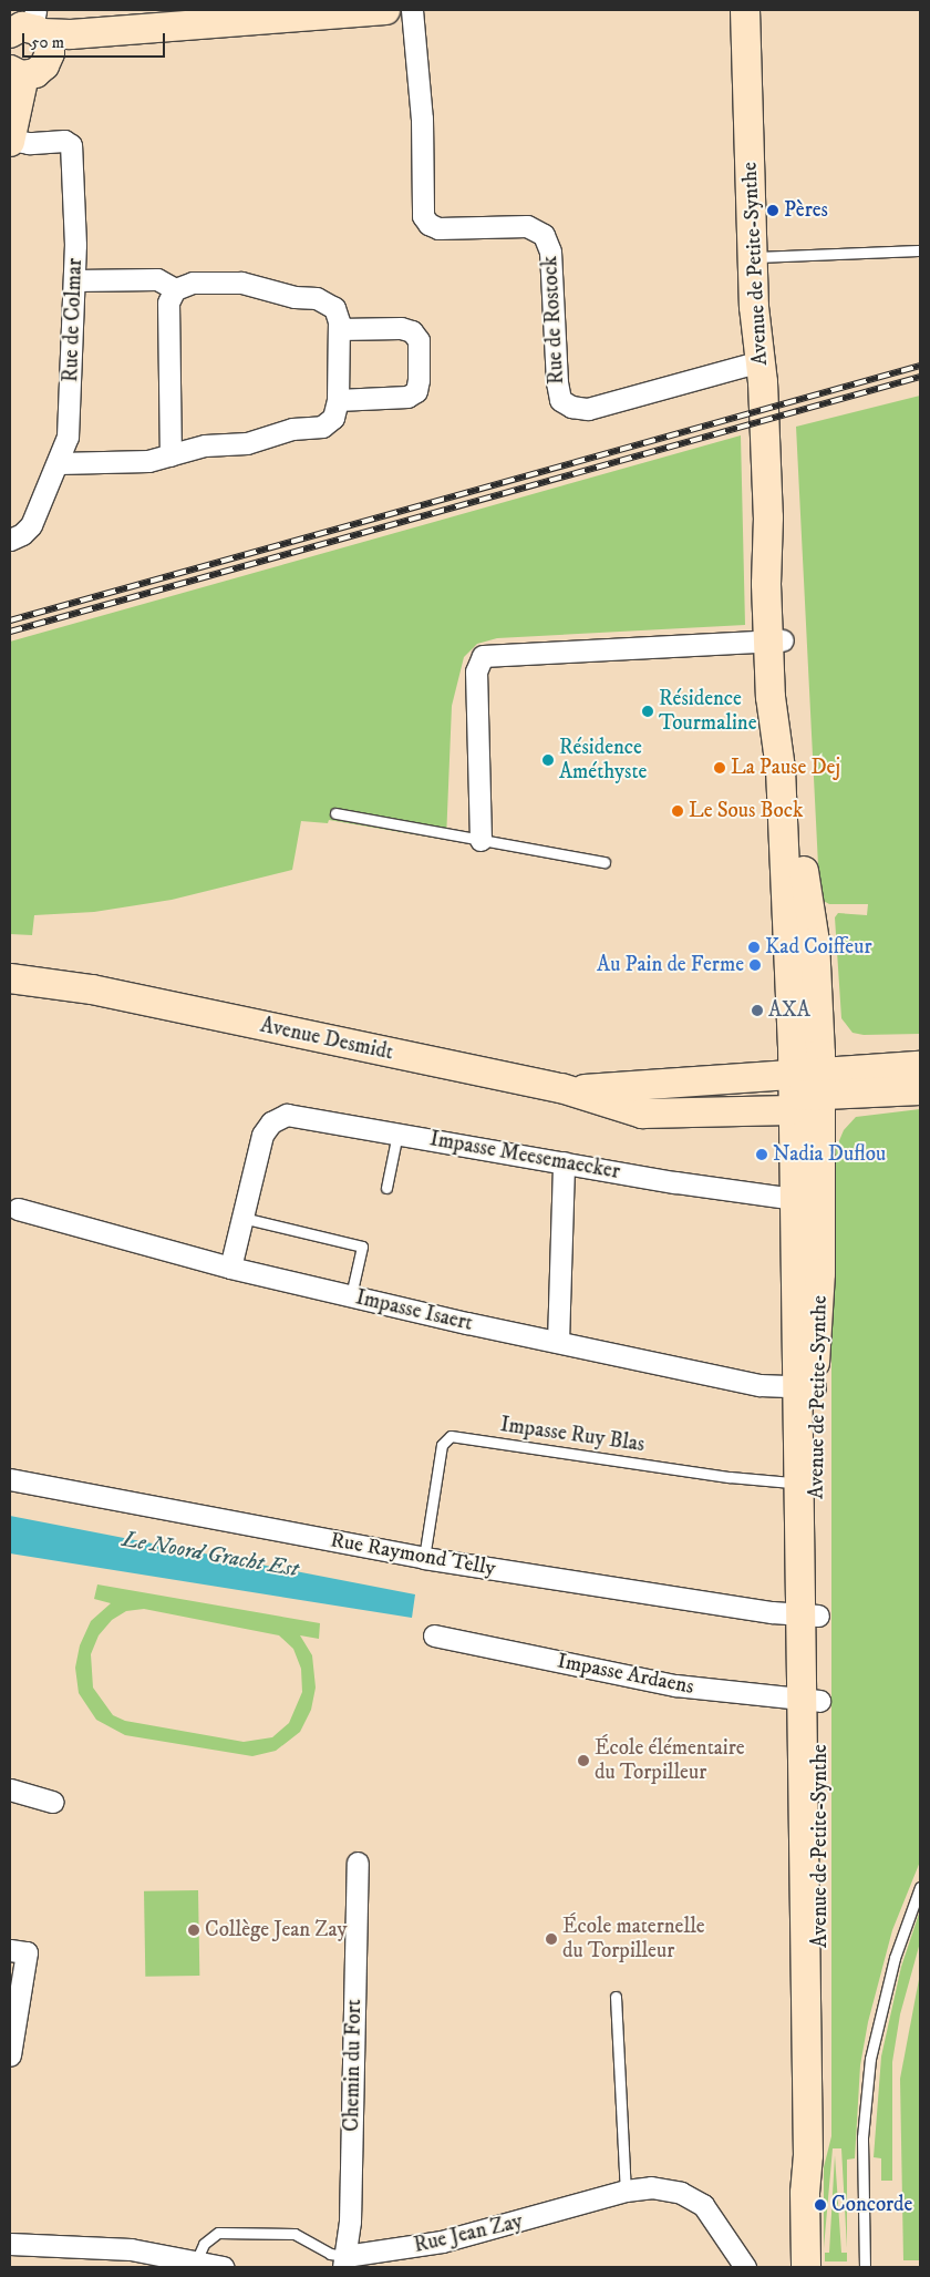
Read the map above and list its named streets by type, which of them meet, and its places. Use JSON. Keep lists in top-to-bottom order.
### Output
{
  "streets": {
    "main road": ["Avenue de Petite-Synthe", "Avenue Desmidt"],
    "street": [
      "Rue de Colmar",
      "Rue de Rostock",
      "Impasse Meesemaecker",
      "Impasse Isaert",
      "Rue Raymond Telly",
      "Impasse Ardaens",
      "Chemin du Fort",
      "Rue Jean Zay"
    ],
    "lane": ["Impasse Ruy Blas"]
  },
  "crossings": [
    ["Avenue de Petite-Synthe", "Rue de Rostock"],
    ["Avenue de Petite-Synthe", "Avenue Desmidt"],
    ["Avenue de Petite-Synthe", "Impasse Meesemaecker"],
    ["Avenue de Petite-Synthe", "Impasse Isaert"],
    ["Avenue de Petite-Synthe", "Impasse Ruy Blas"],
    ["Avenue de Petite-Synthe", "Rue Raymond Telly"],
    ["Avenue de Petite-Synthe", "Impasse Ardaens"],
    ["Impasse Ruy Blas", "Rue Raymond Telly"],
    ["Chemin du Fort", "Rue Jean Zay"]
  ],
  "water": ["Le Noord Gracht Est"],
  "places": [
    "Pères",
    "Résidence Tourmaline",
    "Résidence Améthyste",
    "La Pause Dej",
    "Le Sous Bock",
    "Kad Coiffeur",
    "Au Pain de Ferme",
    "AXA",
    "Nadia Duflou",
    "École élémentaire du Torpilleur",
    "Collège Jean Zay",
    "École maternelle du Torpilleur",
    "Concorde"
  ],
  "scale_bar": "50 m"
}
